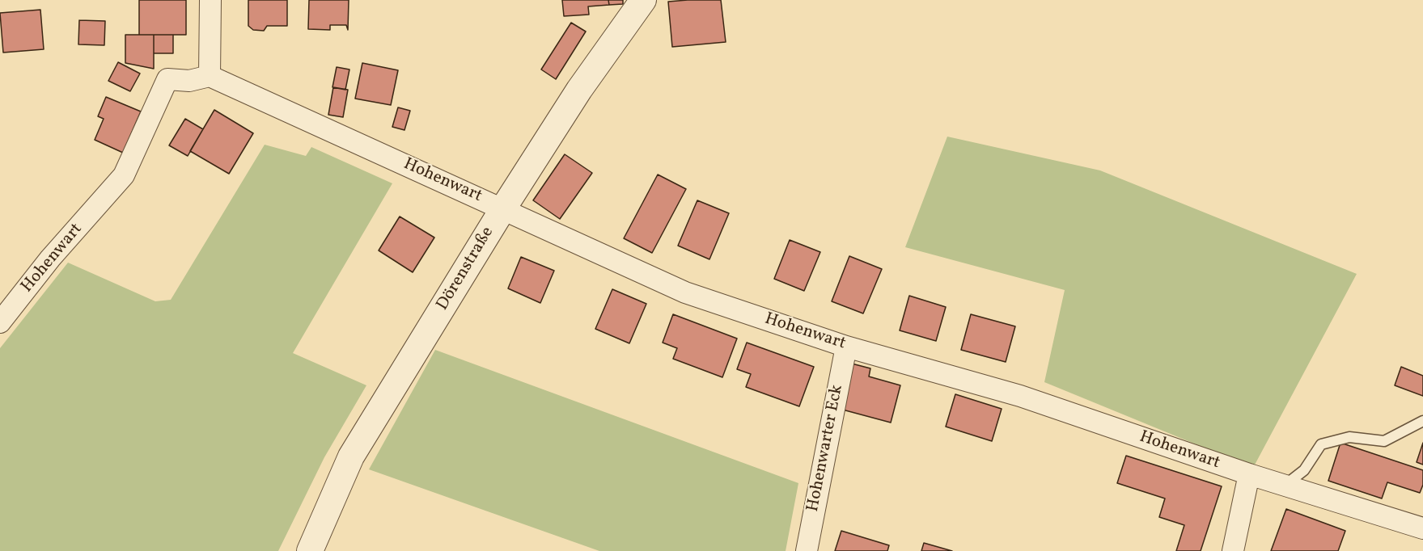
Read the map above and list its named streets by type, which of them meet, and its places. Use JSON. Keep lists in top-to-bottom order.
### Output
{
  "streets": {
    "street": ["Hohenwart", "Dörenstraße", "Hohenwarter Eck"]
  },
  "crossings": [
    ["Hohenwart", "Dörenstraße"],
    ["Hohenwart", "Hohenwarter Eck"]
  ]
}
